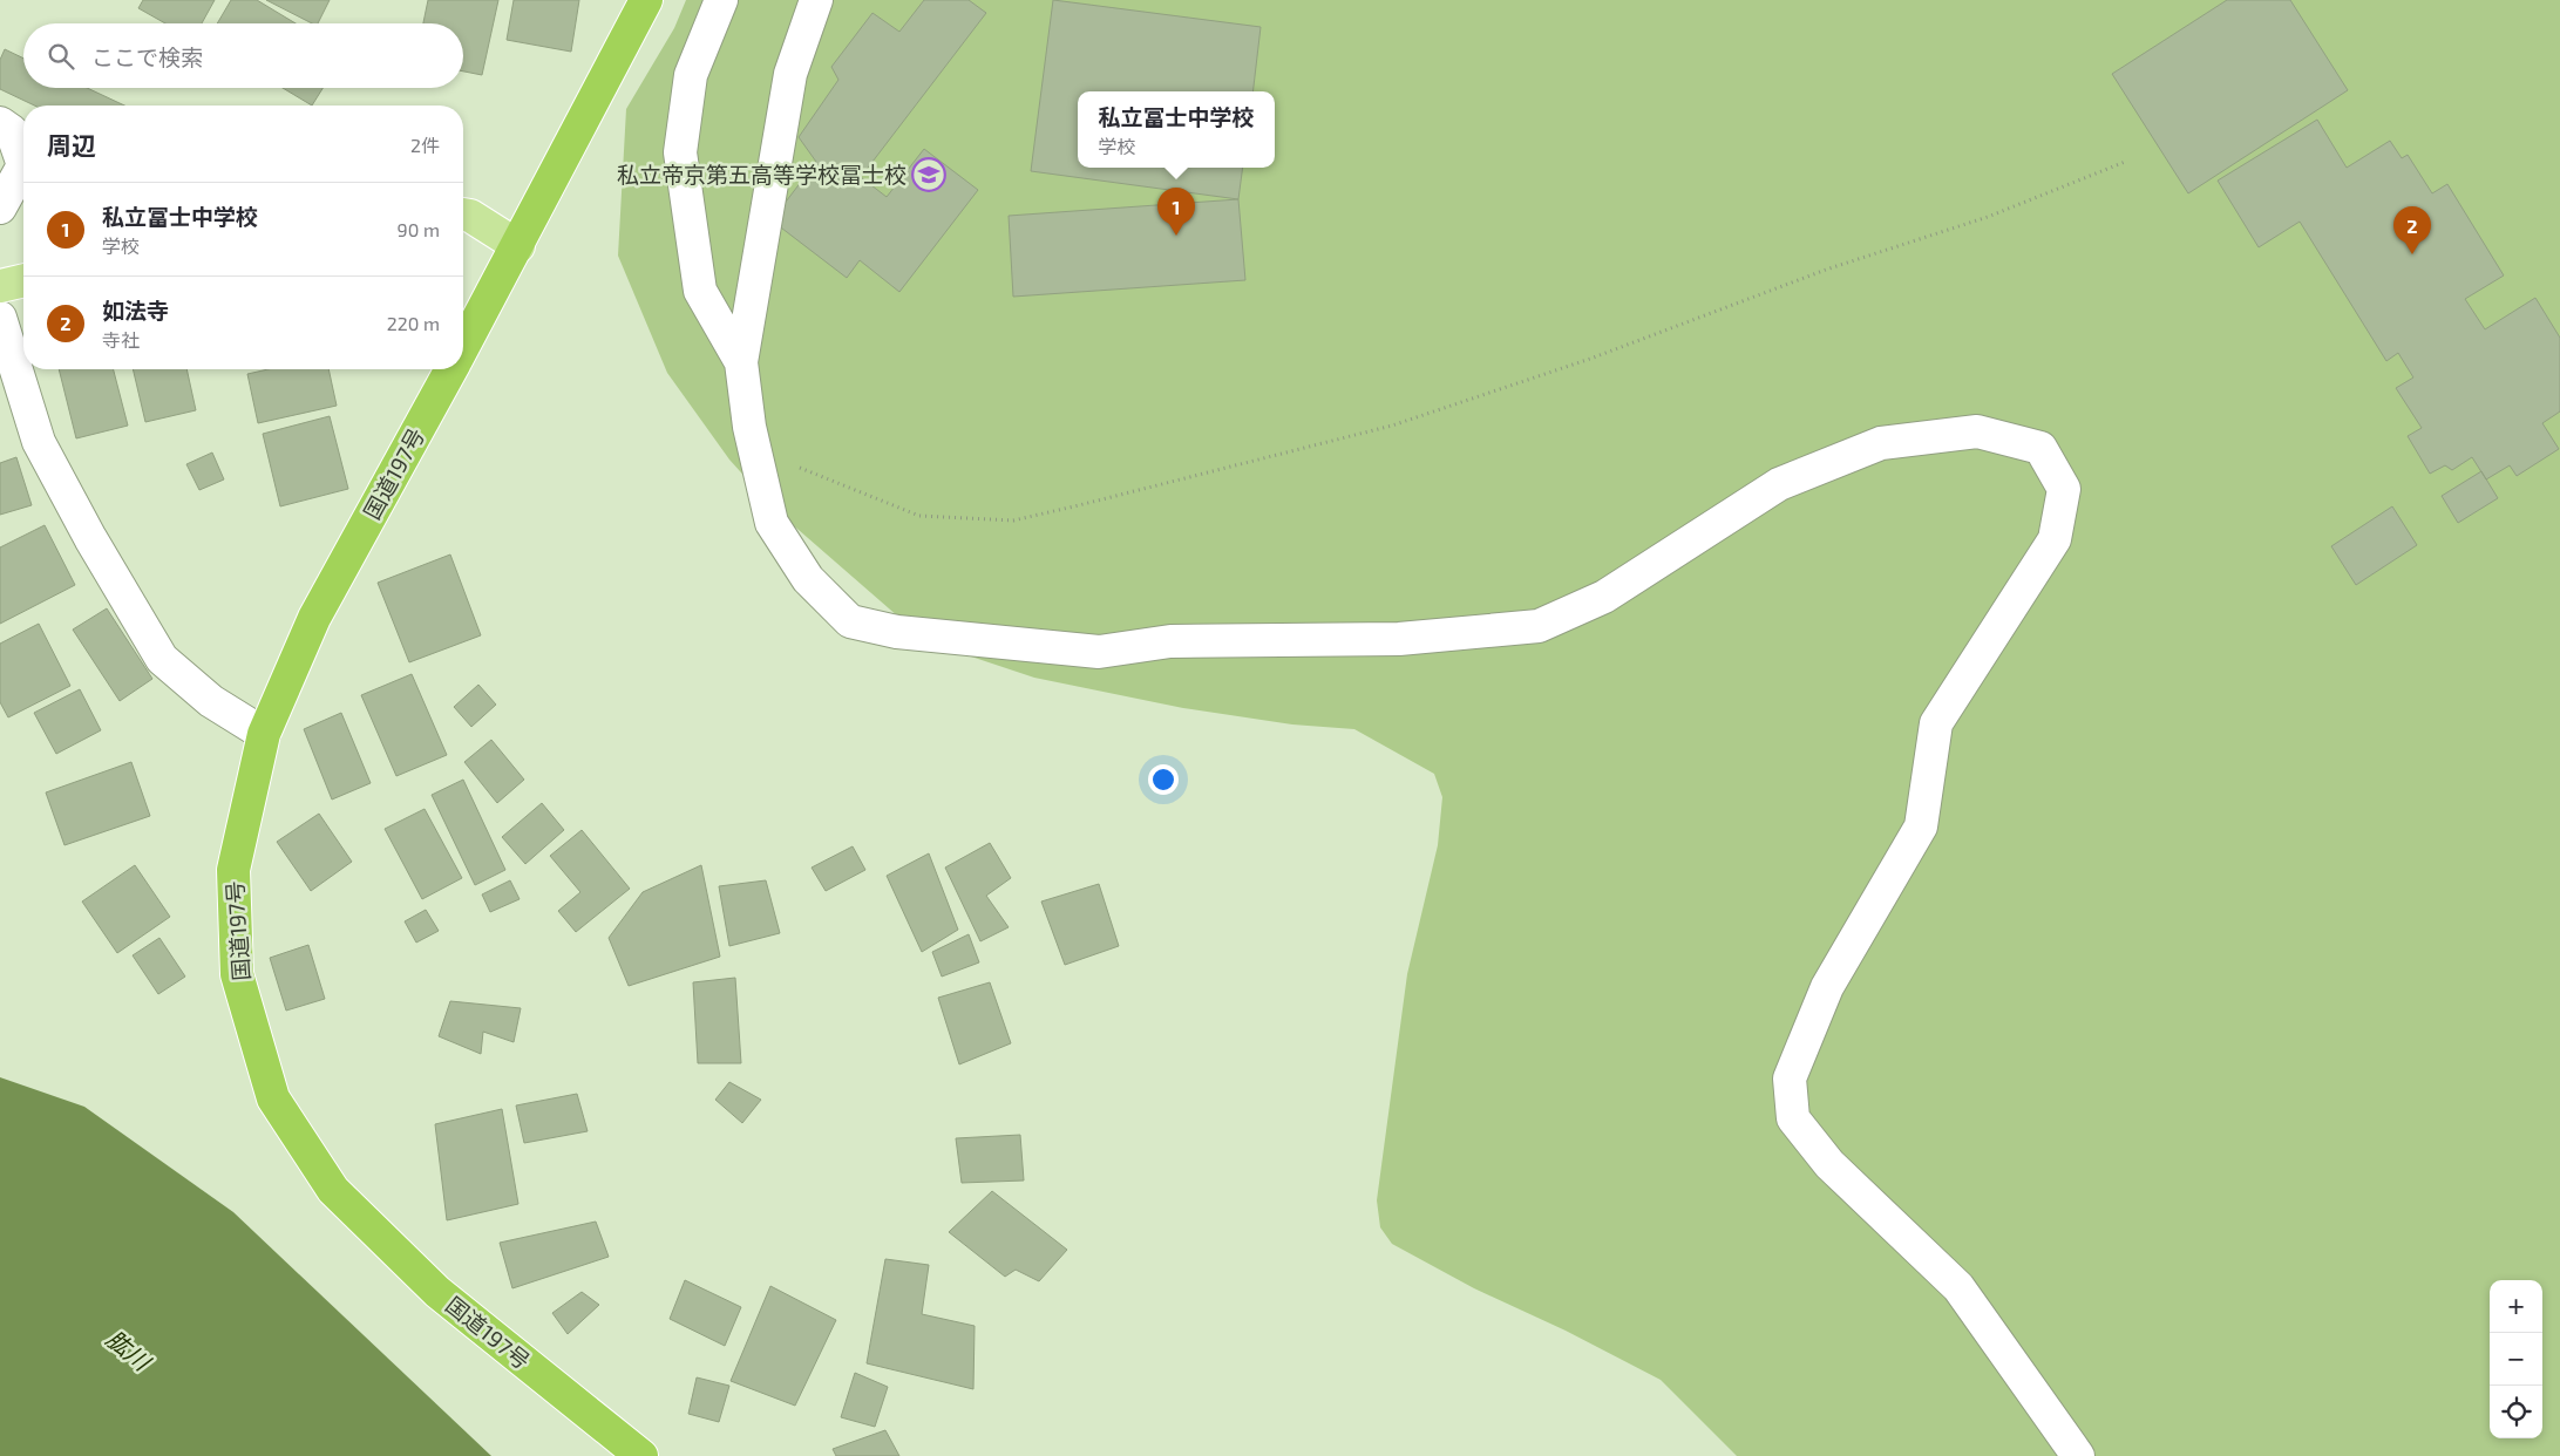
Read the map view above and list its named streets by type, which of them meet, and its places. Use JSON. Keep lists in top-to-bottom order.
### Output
{
  "streets": {
    "highway": ["国道197号"]
  },
  "water": ["肱川"],
  "places": {
    "school or university": ["私立帝京第五高等学校冨士校"]
  },
  "page": {
    "search": "ここで検索",
    "popup": ["私立冨士中学校", "学校"],
    "heading": ["周辺", "2件"],
    "list": [
      {
        "mark": "1",
        "name": "私立冨士中学校",
        "note": "学校",
        "value": "90 m"
      },
      {
        "mark": "2",
        "name": "如法寺",
        "note": "寺社",
        "value": "220 m"
      }
    ],
    "pins": ["1", "2"],
    "map_buttons": ["+", "−"]
  }
}
